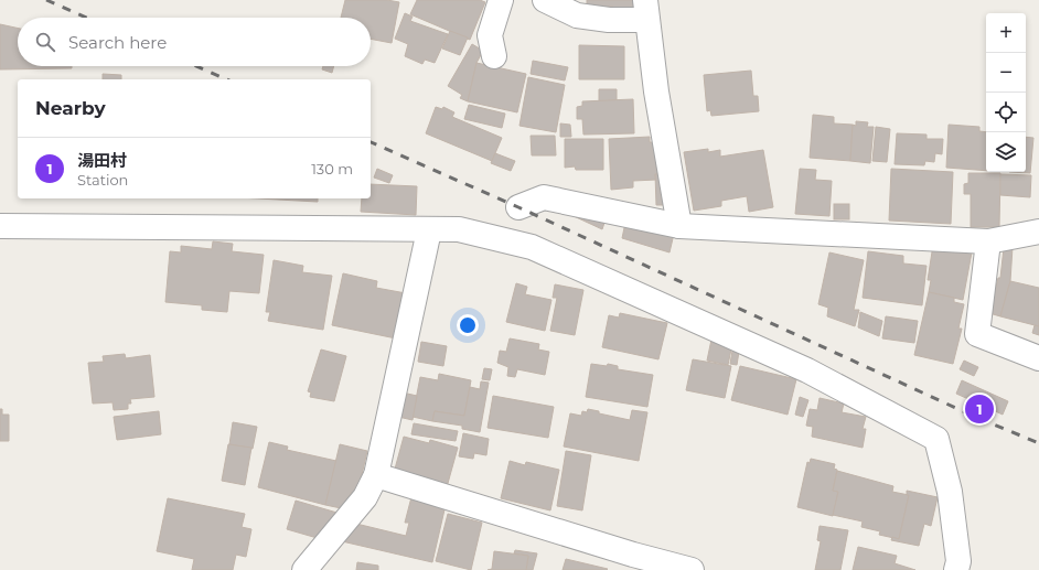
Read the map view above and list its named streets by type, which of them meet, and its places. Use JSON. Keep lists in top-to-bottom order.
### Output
{
  "page": {
    "map_buttons": ["+", "−"],
    "search": "Search here",
    "heading": "Nearby",
    "list": [
      {
        "mark": "1",
        "name": "湯田村",
        "note": "Station",
        "value": "130 m"
      }
    ],
    "pins": "1"
  }
}
